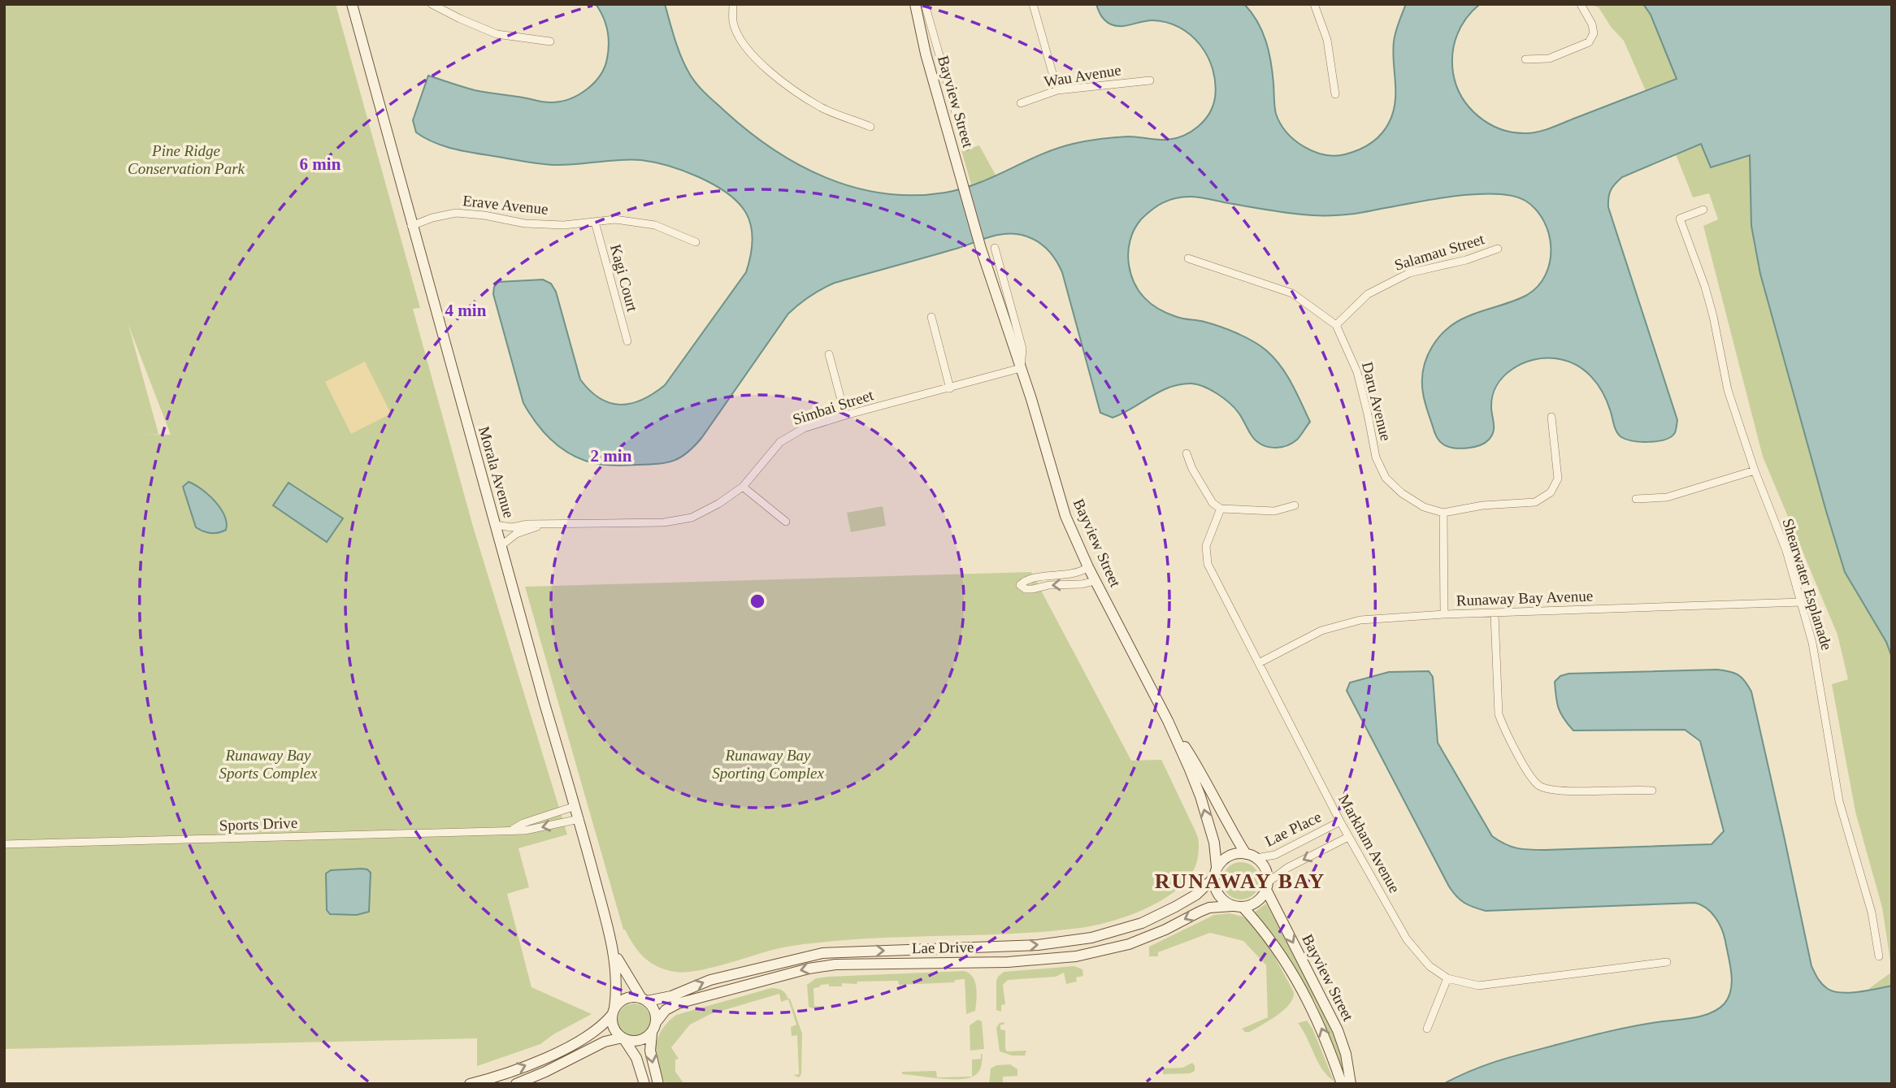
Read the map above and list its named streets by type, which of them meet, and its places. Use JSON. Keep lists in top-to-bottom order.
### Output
{
  "streets": {
    "main road": ["Bayview Street", "Morala Avenue", "Lae Drive"],
    "street": [
      "Wau Avenue",
      "Erave Avenue",
      "Salamau Street",
      "Kagi Court",
      "Daru Avenue",
      "Simbai Street",
      "Shearwater Esplanade",
      "Runaway Bay Avenue",
      "Sports Drive",
      "Lae Place",
      "Markham Avenue"
    ]
  },
  "crossings": [
    ["Bayview Street", "Simbai Street"],
    ["Bayview Street", "Lae Place"],
    ["Bayview Street", "Lae Drive"],
    ["Erave Avenue", "Kagi Court"],
    ["Erave Avenue", "Morala Avenue"],
    ["Salamau Street", "Daru Avenue"],
    ["Simbai Street", "Morala Avenue"],
    ["Morala Avenue", "Sports Drive"],
    ["Morala Avenue", "Lae Drive"],
    ["Shearwater Esplanade", "Runaway Bay Avenue"],
    ["Runaway Bay Avenue", "Markham Avenue"],
    ["Lae Place", "Markham Avenue"],
    ["Lae Place", "Lae Drive"]
  ],
  "districts": ["RUNAWAY BAY"],
  "parks": ["Pine Ridge Conservation Park", "Runaway Bay Sports Complex", "Runaway Bay Sporting Complex"],
  "rings": ["6 min", "4 min", "2 min"]
}
